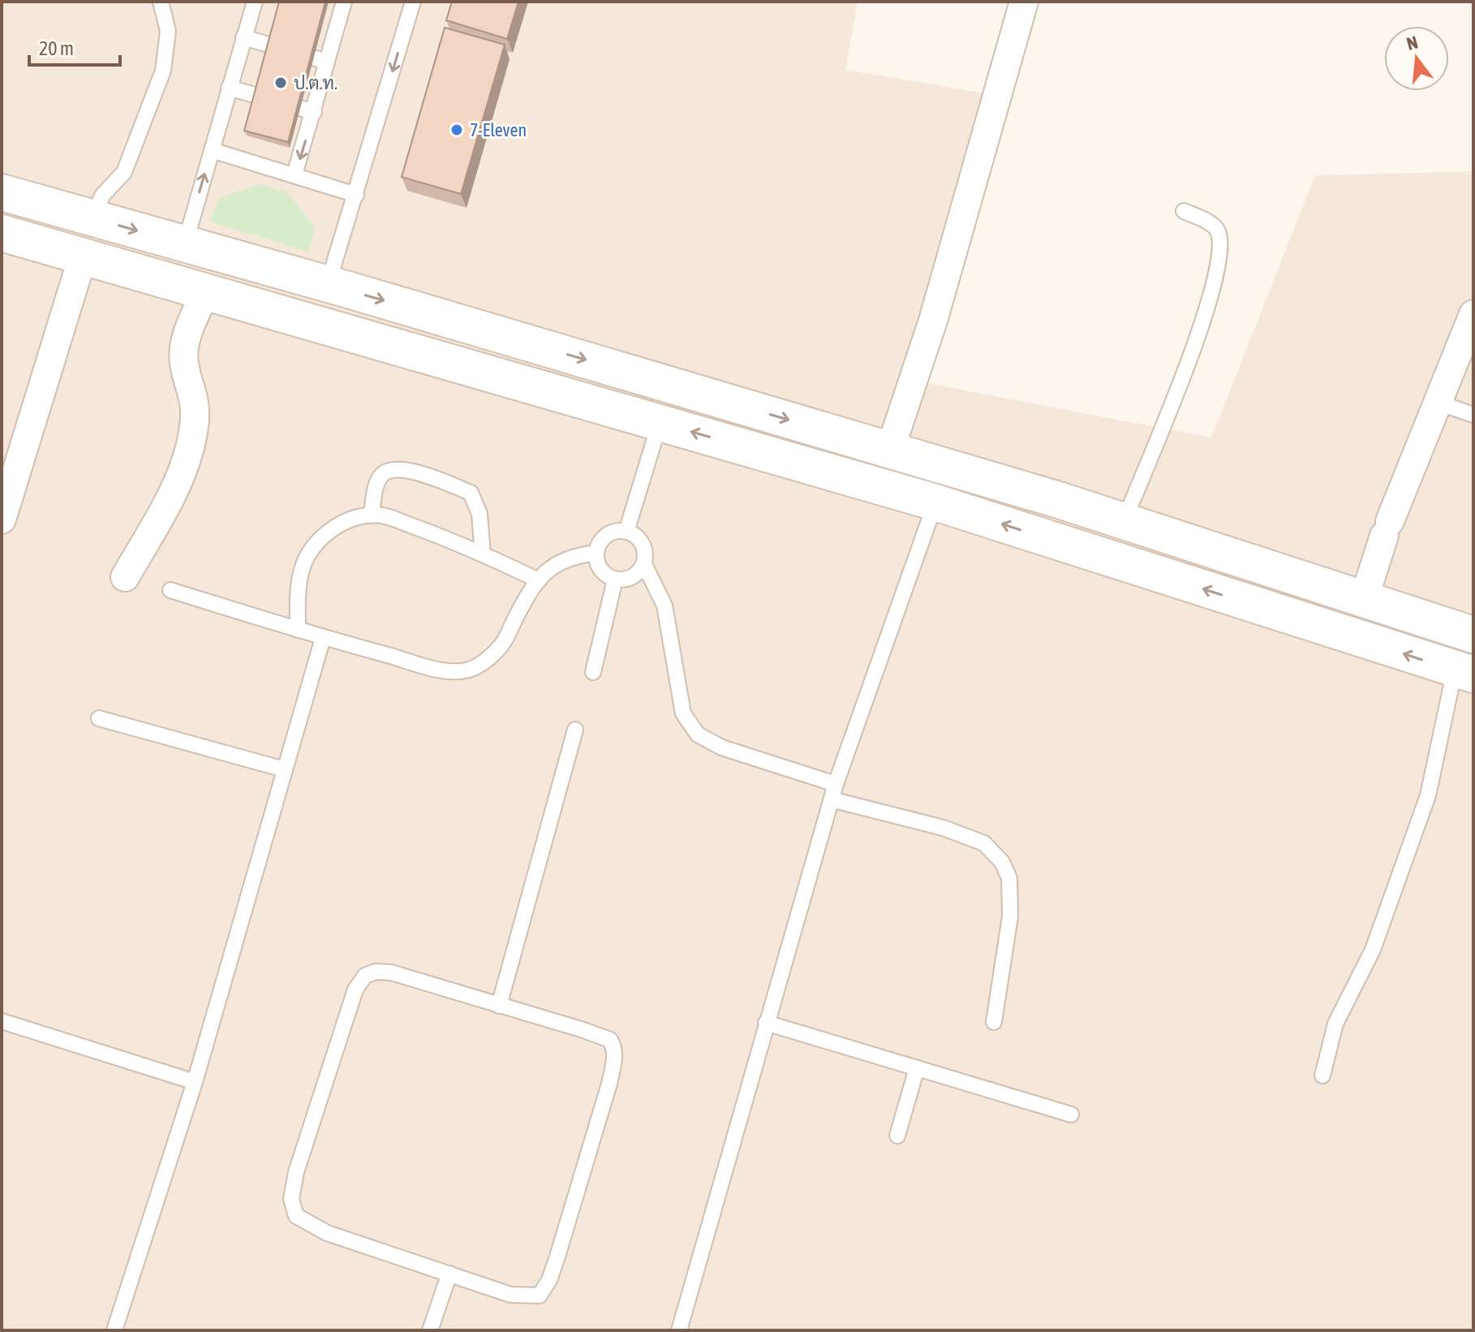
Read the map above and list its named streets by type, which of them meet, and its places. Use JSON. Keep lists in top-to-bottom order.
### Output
{
  "places": ["ป.ต.ท.", "7-Eleven"],
  "scale_bar": "20 m",
  "north": "top"
}
